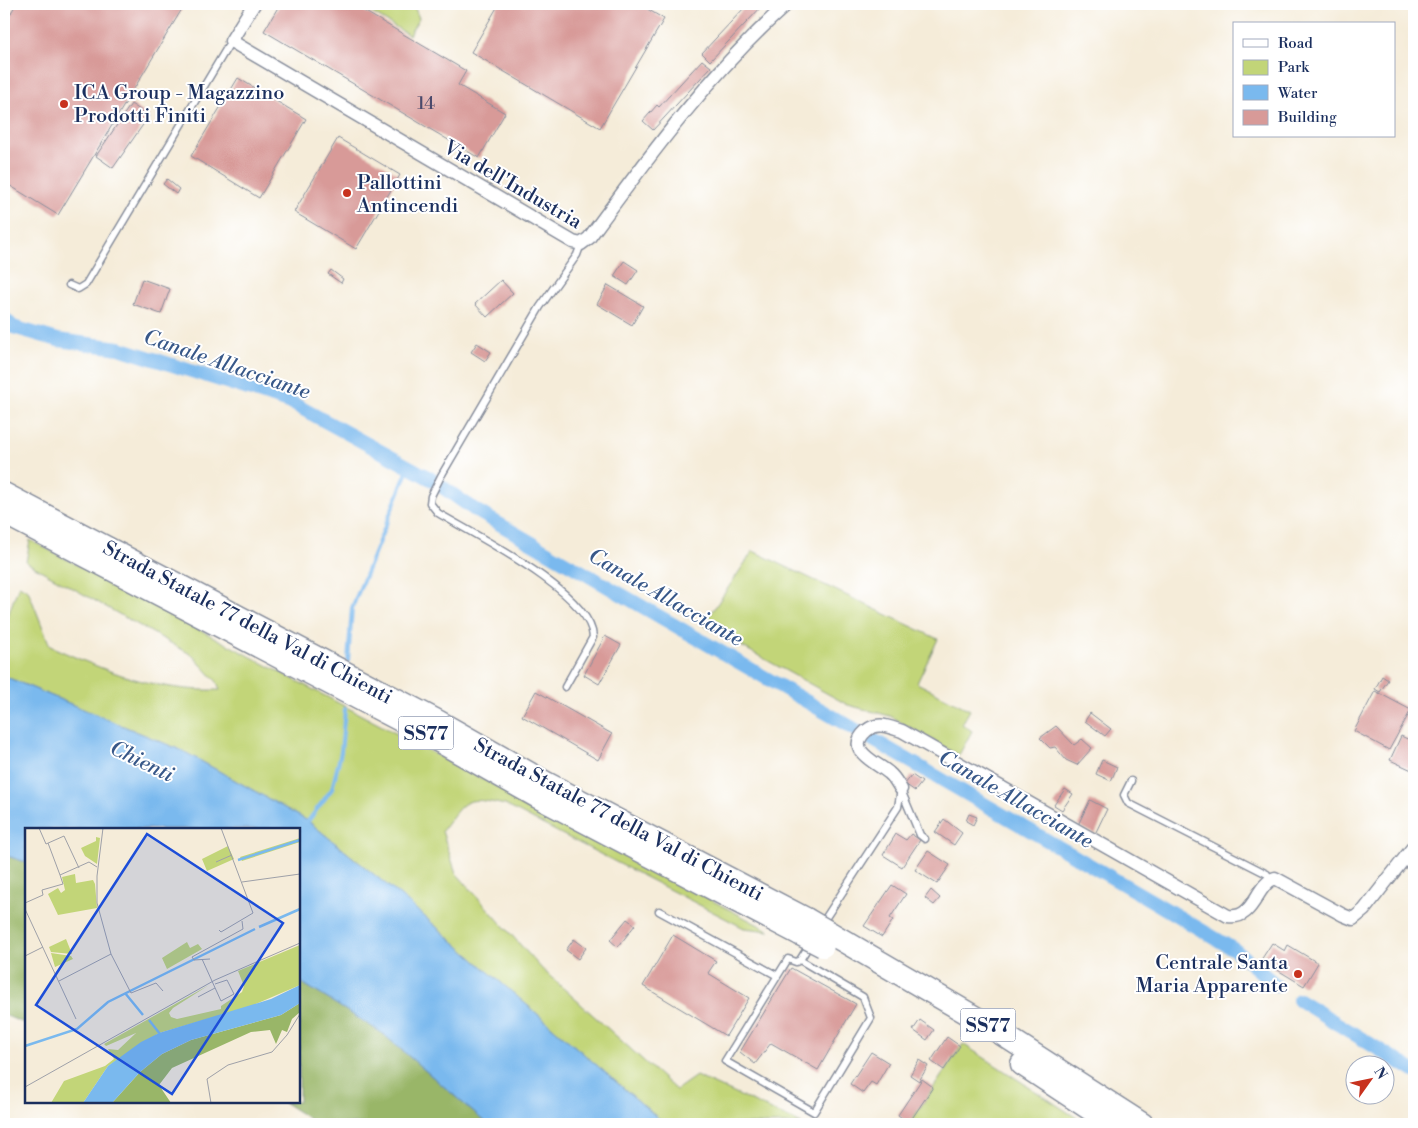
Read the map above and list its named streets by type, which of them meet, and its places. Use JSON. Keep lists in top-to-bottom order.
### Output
{
  "streets": {
    "highway": ["Strada Statale 77 della Val di Chienti", "SS77"],
    "street": ["Via dell'Industria"]
  },
  "water": ["Canale Allacciante", "Chienti"],
  "places": ["ICA Group - Magazzino Prodotti Finiti", "Pallottini Antincendi", "Centrale Santa Maria Apparente"],
  "house_numbers": ["14"],
  "legend": [
    "Road",
    "Park",
    "Water",
    "Building"
  ],
  "north": "top right"
}
